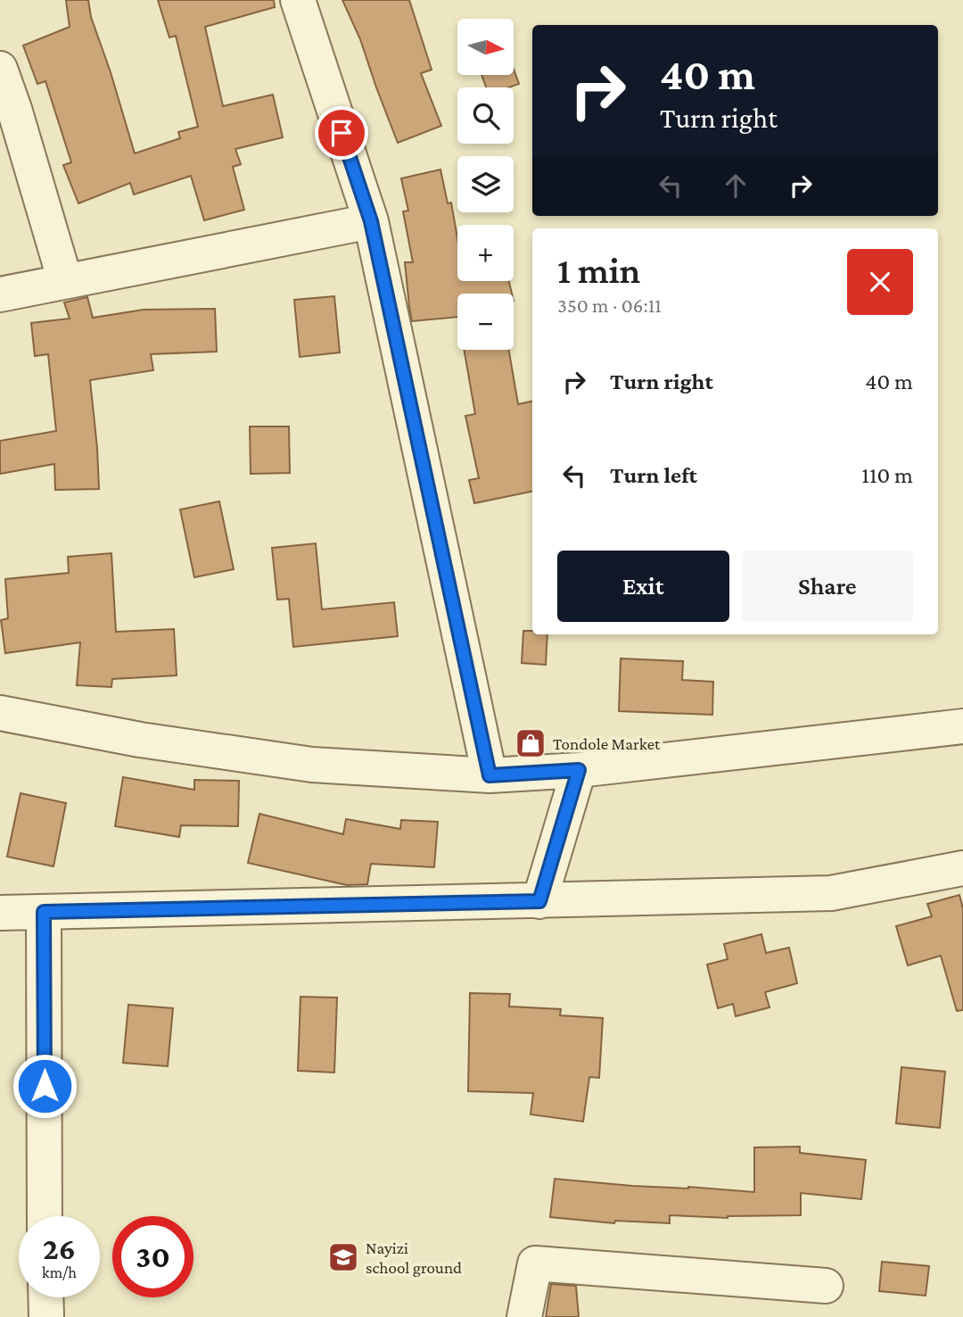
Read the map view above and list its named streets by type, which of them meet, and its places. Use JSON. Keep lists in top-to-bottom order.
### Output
{
  "places": {
    "shop": ["Tondole Market"],
    "school or university": ["Nayizi school ground"]
  },
  "north": "right",
  "page": {
    "map_buttons": ["+", "−"],
    "turn": ["40 m", "Turn right"],
    "heading": ["1 min", "350 m · 06:11"],
    "list": [
      {
        "name": "Turn right",
        "value": "40 m"
      },
      {
        "name": "Turn left",
        "value": "110 m"
      }
    ],
    "buttons": ["Exit", "Share"],
    "speed": "26 km/h",
    "limit": "30"
  }
}
